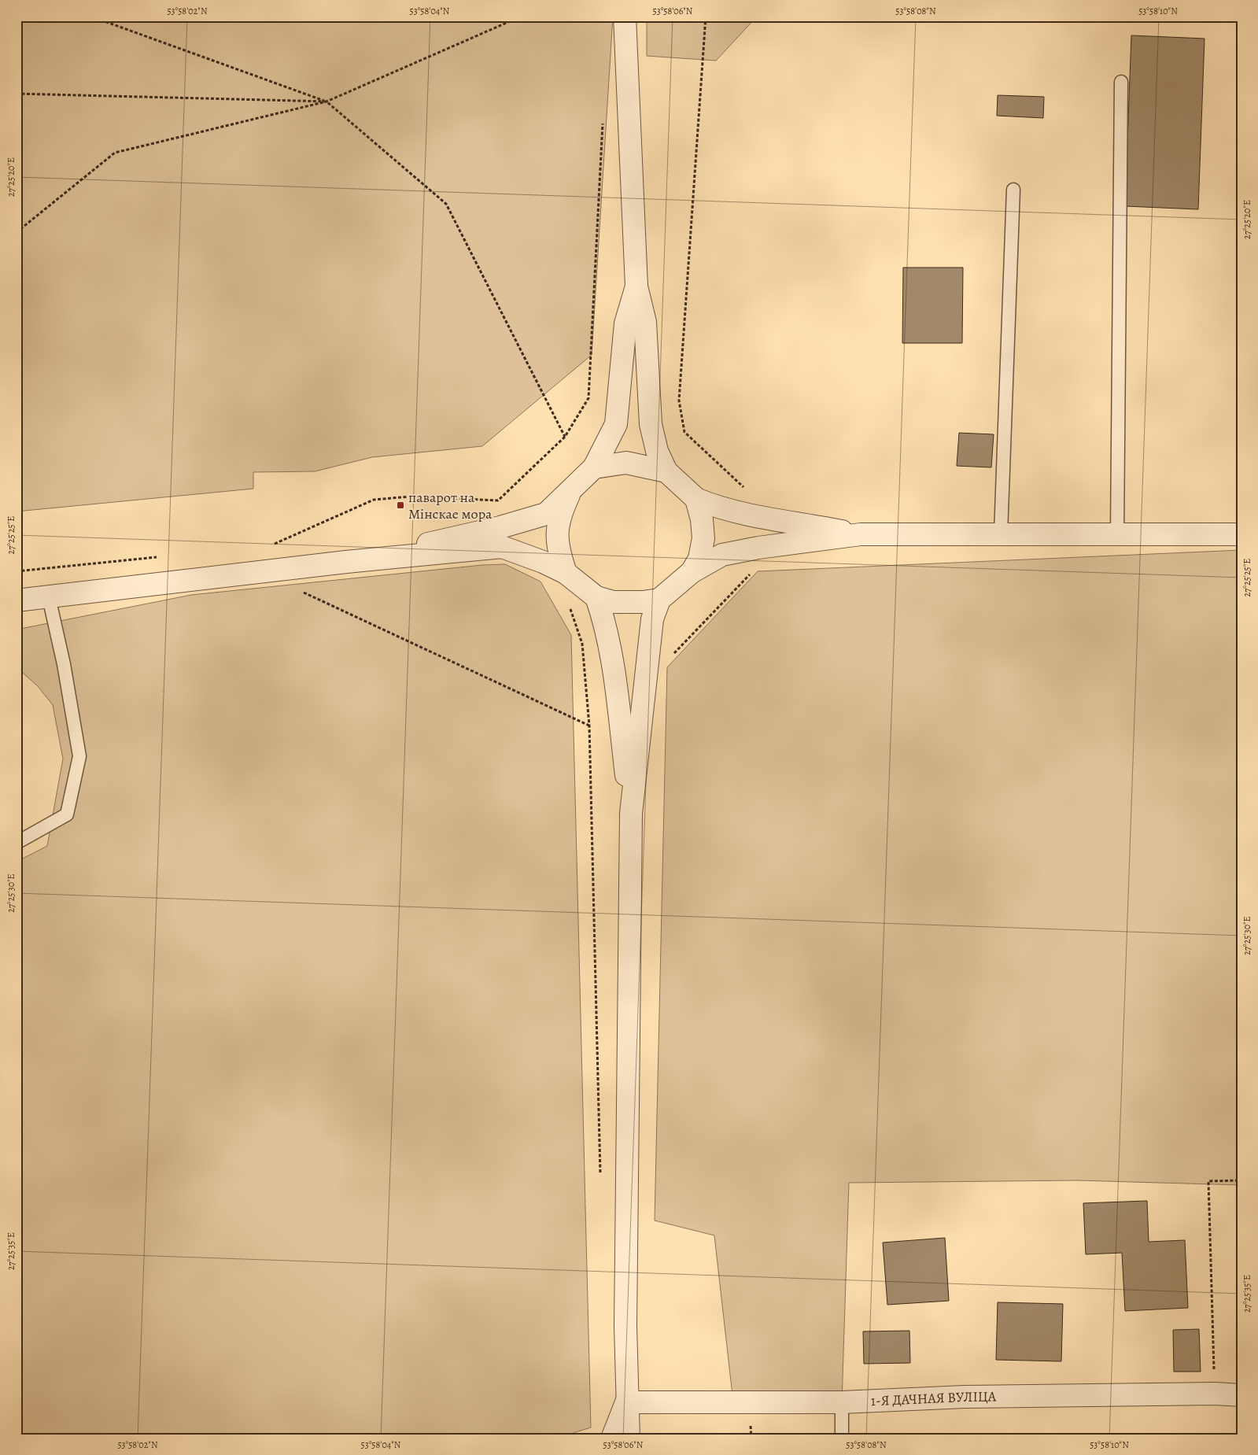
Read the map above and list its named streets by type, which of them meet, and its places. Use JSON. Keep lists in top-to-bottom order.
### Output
{
  "streets": {
    "street": ["1-Я ДАЧНАЯ ВУЛІЦА"]
  },
  "places": {
    "transit": ["паварот на Мінскае мора"]
  },
  "coordinates": [
    "53°58'02\"N",
    "53°58'04\"N",
    "53°58'06\"N",
    "53°58'08\"N",
    "53°58'10\"N",
    "27°25'20\"E",
    "27°25'25\"E",
    "27°25'30\"E",
    "27°25'35\"E"
  ]
}
